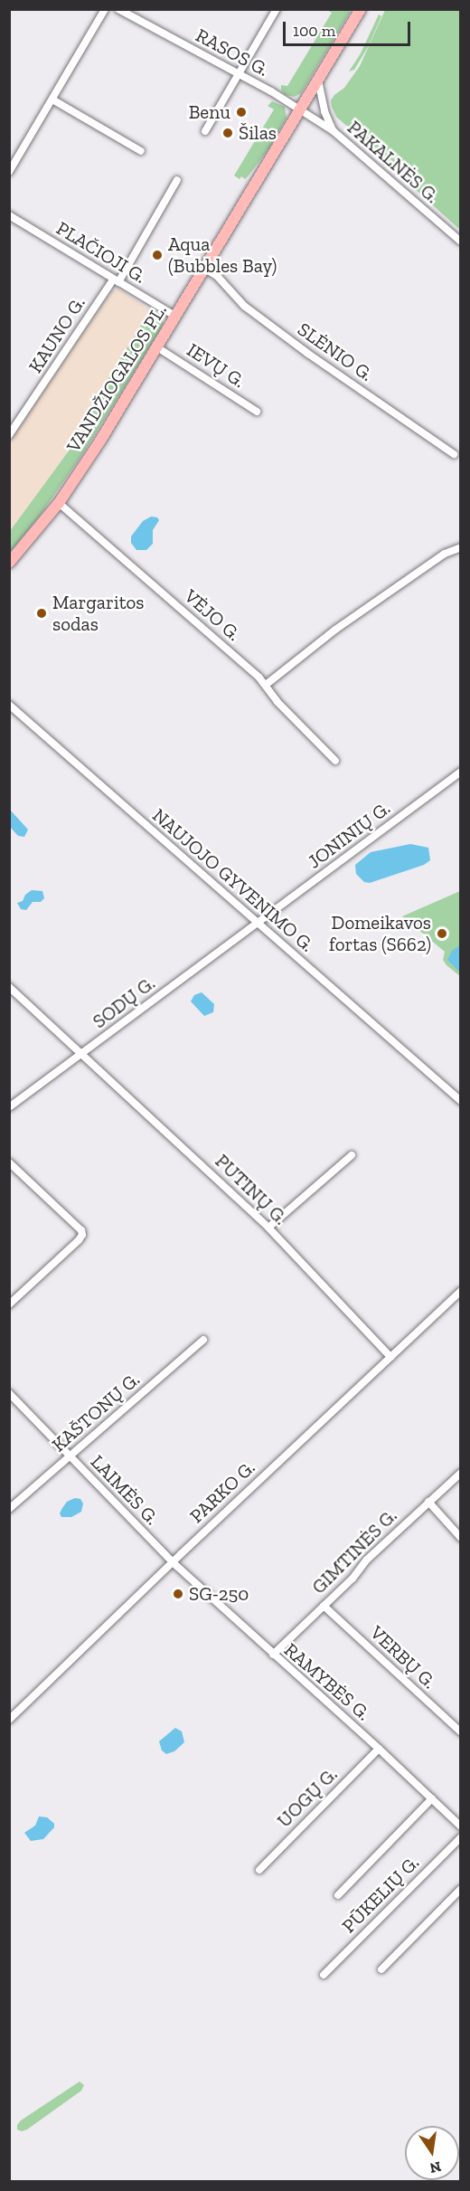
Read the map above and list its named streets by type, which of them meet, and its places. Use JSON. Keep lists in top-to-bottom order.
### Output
{
  "streets": {
    "main road": ["VANDŽIOGALOS PL."],
    "street": [
      "RASOS G.",
      "PAKALNĖS G.",
      "PLAČIOJI G.",
      "KAUNO G.",
      "SLĖNIO G.",
      "IEVŲ G.",
      "VĖJO G.",
      "JONINIŲ G.",
      "NAUJOJO GYVENIMO G.",
      "SODŲ G.",
      "PUTINŲ G.",
      "KAŠTONŲ G.",
      "LAIMĖS G.",
      "PARKO G.",
      "GIMTINĖS G.",
      "VERBŲ G.",
      "RAMYBĖS G.",
      "UOGŲ G.",
      "PŪKELIŲ G."
    ]
  },
  "crossings": [
    ["RASOS G.", "PAKALNĖS G."],
    ["RASOS G.", "VANDŽIOGALOS PL."],
    ["PAKALNĖS G.", "VANDŽIOGALOS PL."],
    ["PLAČIOJI G.", "KAUNO G."],
    ["PLAČIOJI G.", "VANDŽIOGALOS PL."],
    ["SLĖNIO G.", "VANDŽIOGALOS PL."],
    ["IEVŲ G.", "VANDŽIOGALOS PL."],
    ["VANDŽIOGALOS PL.", "VĖJO G."],
    ["JONINIŲ G.", "NAUJOJO GYVENIMO G."],
    ["JONINIŲ G.", "SODŲ G."],
    ["NAUJOJO GYVENIMO G.", "SODŲ G."],
    ["SODŲ G.", "PUTINŲ G."],
    ["PUTINŲ G.", "PARKO G."],
    ["KAŠTONŲ G.", "LAIMĖS G."],
    ["LAIMĖS G.", "PARKO G."],
    ["LAIMĖS G.", "RAMYBĖS G."],
    ["PARKO G.", "RAMYBĖS G."],
    ["GIMTINĖS G.", "VERBŲ G."],
    ["GIMTINĖS G.", "RAMYBĖS G."],
    ["RAMYBĖS G.", "UOGŲ G."]
  ],
  "places": [
    "Benu",
    "Šilas",
    "Aqua (Bubbles Bay)",
    "Margaritos sodas",
    "Domeikavos fortas (S662)",
    "SG-250"
  ],
  "scale_bar": "100 m",
  "north": "bottom"
}
